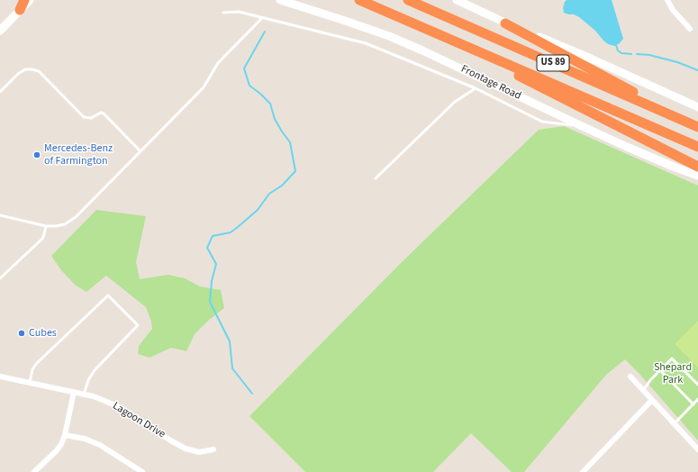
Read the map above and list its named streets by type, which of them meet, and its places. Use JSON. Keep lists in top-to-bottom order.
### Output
{
  "streets": {
    "highway": ["US 89"],
    "main road": ["Frontage Road"],
    "street": ["Lagoon Drive"]
  },
  "parks": ["Shepard Park"],
  "places": ["Mercedes-Benz of Farmington", "Cubes"]
}
